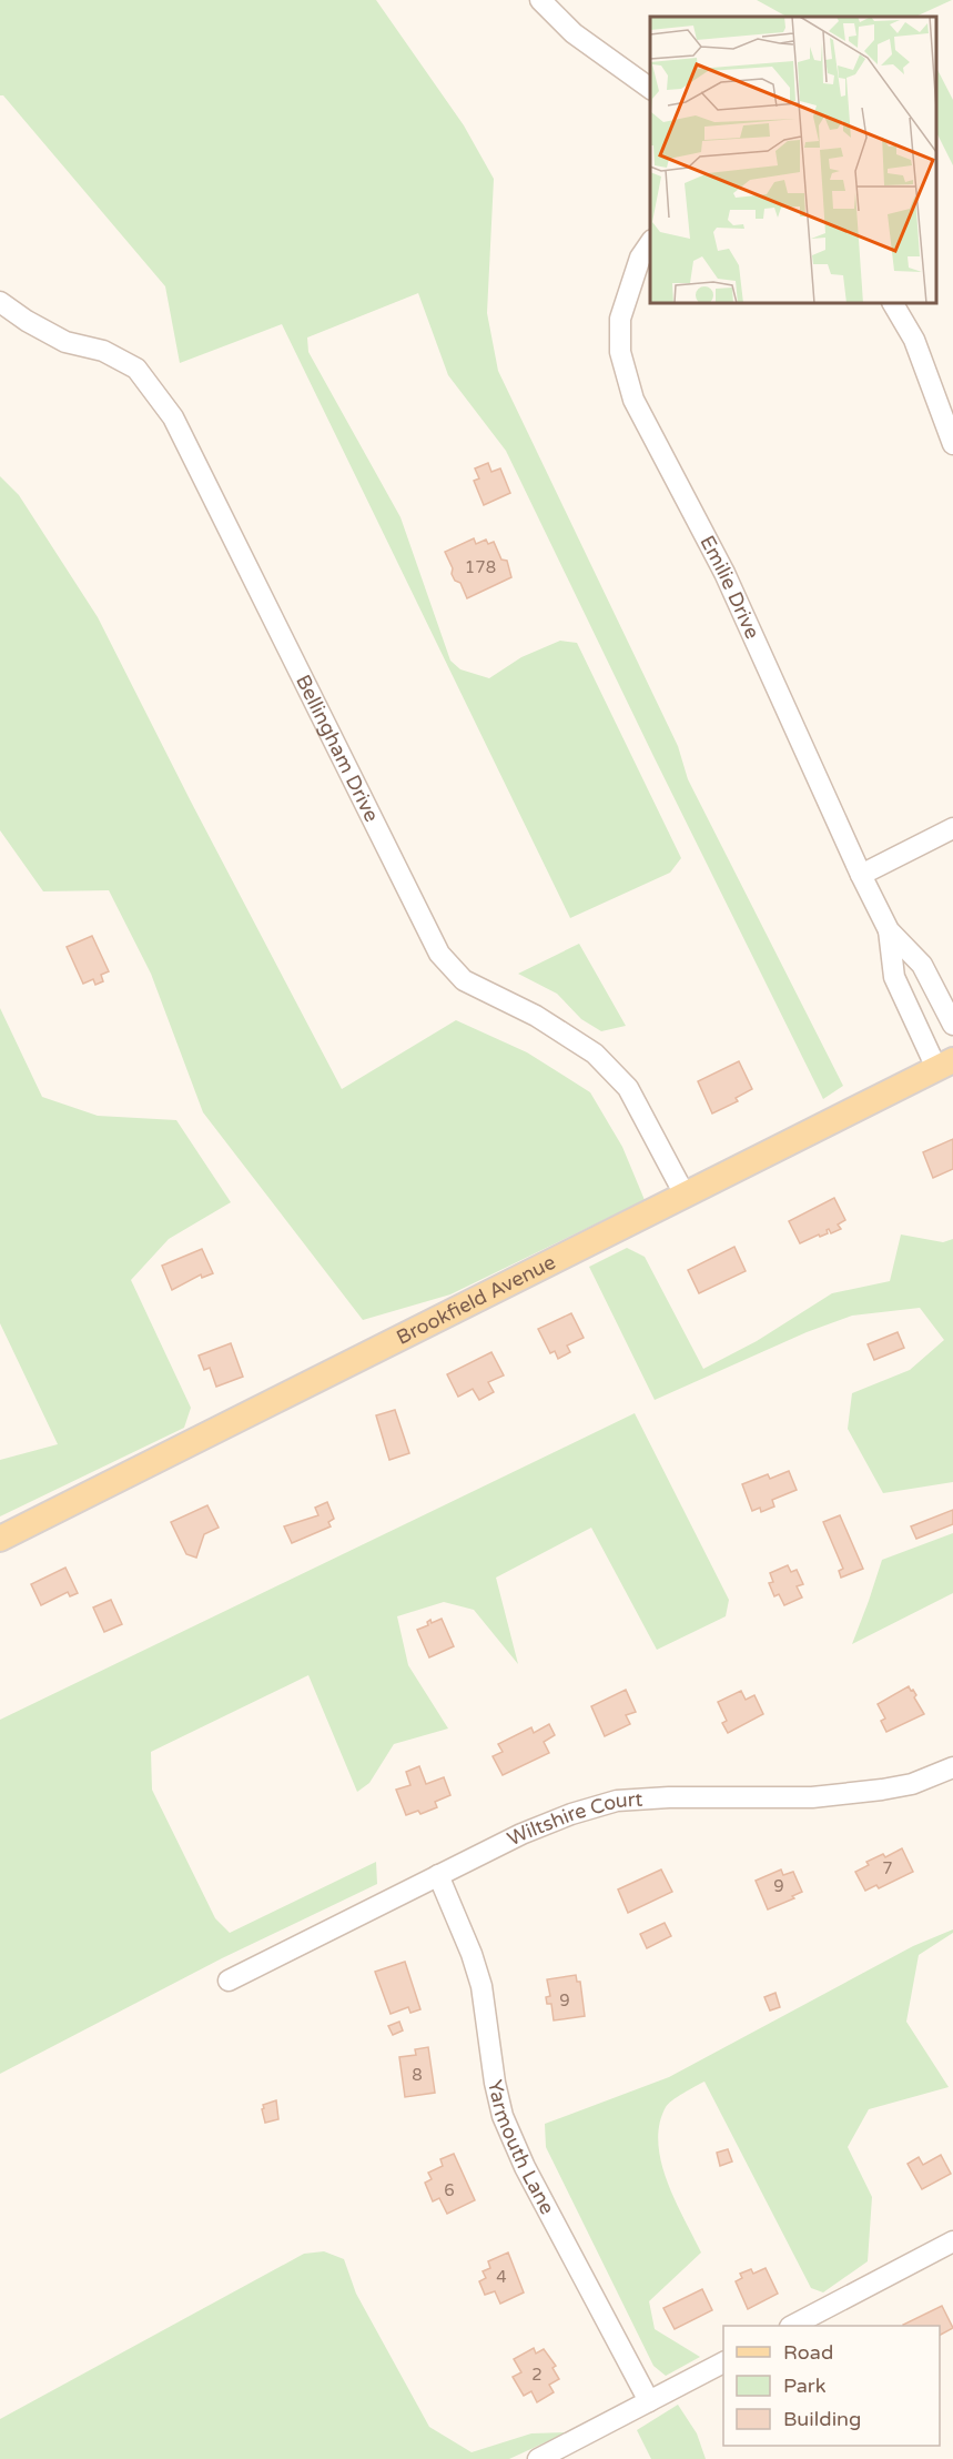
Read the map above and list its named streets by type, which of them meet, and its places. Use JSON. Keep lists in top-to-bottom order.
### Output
{
  "streets": {
    "main road": ["Brookfield Avenue"],
    "street": [
      "Emilie Drive",
      "Bellingham Drive",
      "Wiltshire Court",
      "Yarmouth Lane"
    ]
  },
  "crossings": [
    ["Emilie Drive", "Brookfield Avenue"],
    ["Bellingham Drive", "Brookfield Avenue"],
    ["Wiltshire Court", "Yarmouth Lane"]
  ],
  "house_numbers": [
    "178",
    "7",
    "9",
    "9",
    "8",
    "6",
    "4",
    "2"
  ],
  "legend": ["Road", "Park", "Building"]
}
